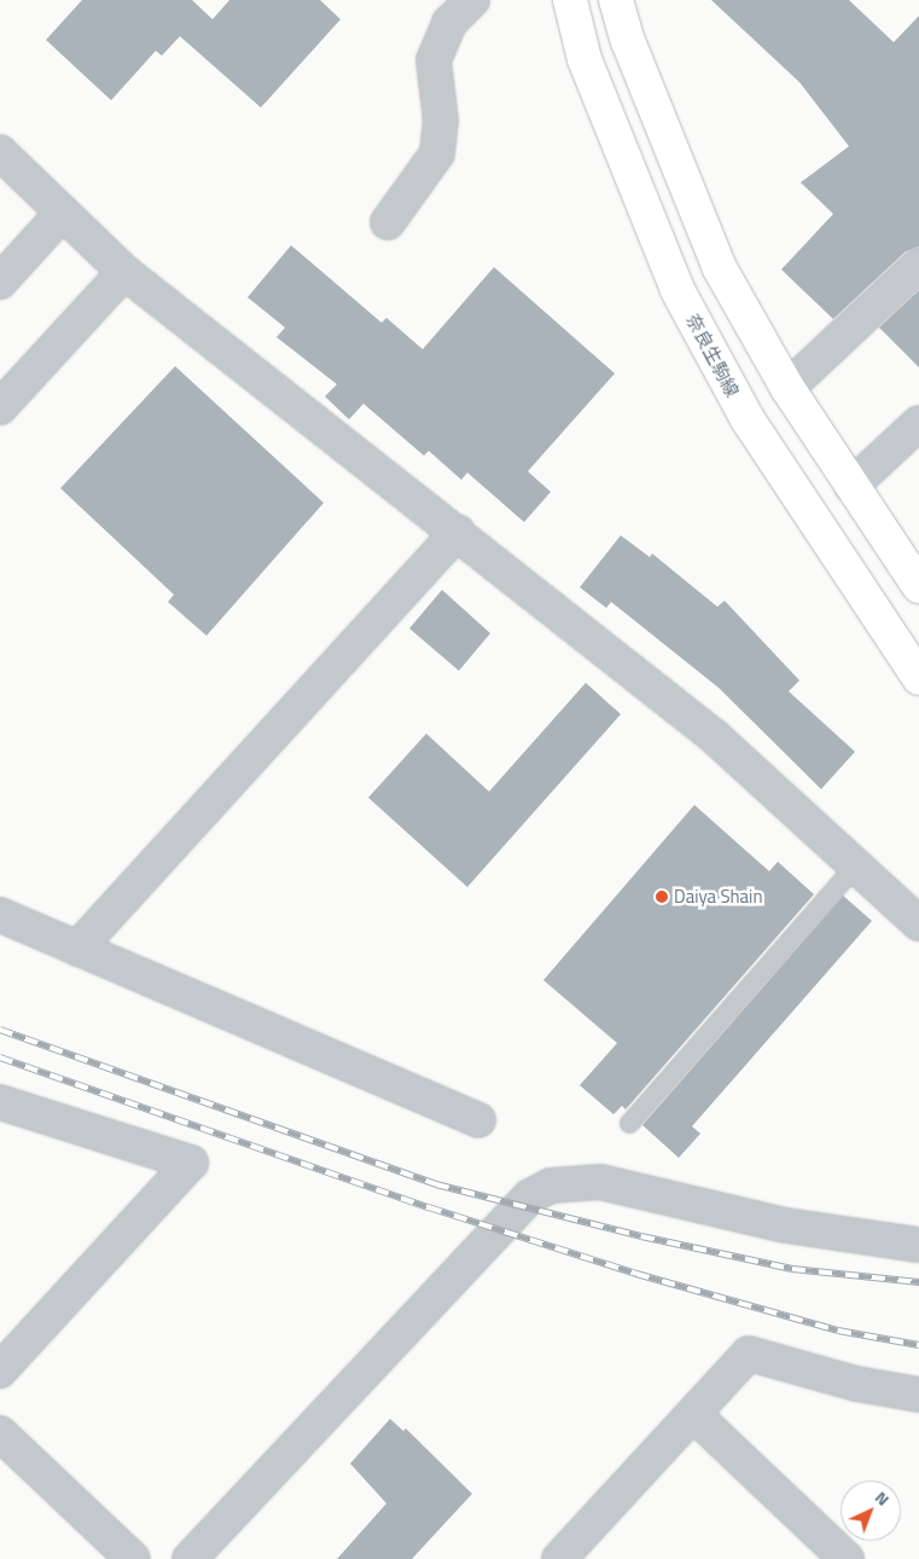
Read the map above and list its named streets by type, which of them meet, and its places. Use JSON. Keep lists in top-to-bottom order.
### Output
{
  "streets": {
    "main road": ["奈良生駒線"]
  },
  "places": ["Daiya Shain"],
  "north": "top right"
}
